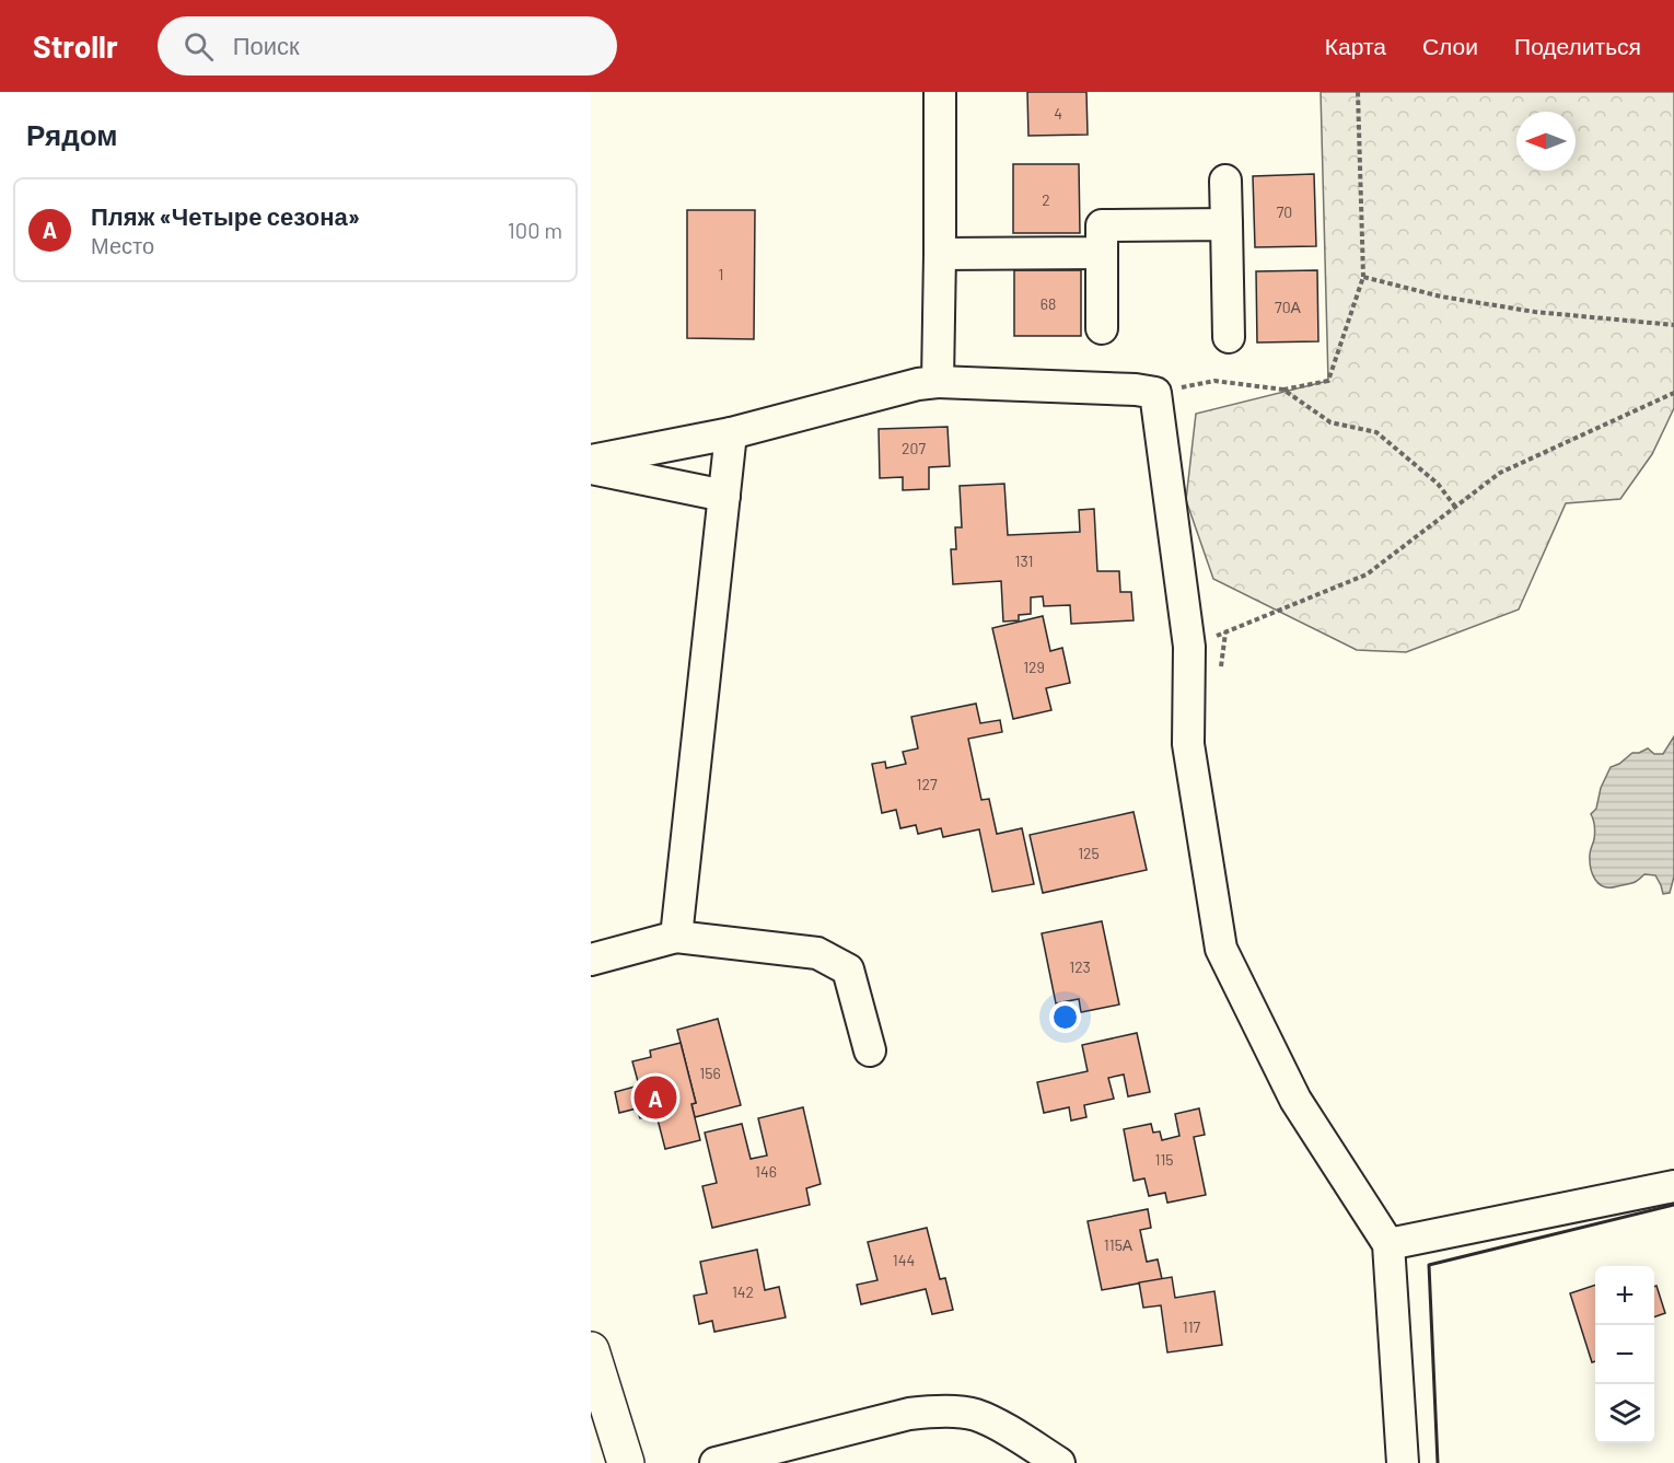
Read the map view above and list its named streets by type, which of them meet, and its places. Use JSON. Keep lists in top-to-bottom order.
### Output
{
  "house_numbers": [
    "4",
    "2",
    "70",
    "1",
    "68",
    "70А",
    "207",
    "131",
    "129",
    "127",
    "125",
    "123",
    "156",
    "115",
    "146",
    "115А",
    "144",
    "142",
    "117"
  ],
  "north": "left",
  "page": {
    "header": "Strollr",
    "search": "Поиск",
    "nav": ["Карта", "Слои", "Поделиться"],
    "heading": "Рядом",
    "list": [
      {
        "mark": "A",
        "name": "Пляж «Четыре сезона»",
        "note": "Место",
        "value": "100 m"
      }
    ],
    "pins": "A",
    "map_buttons": ["+", "−"]
  }
}
